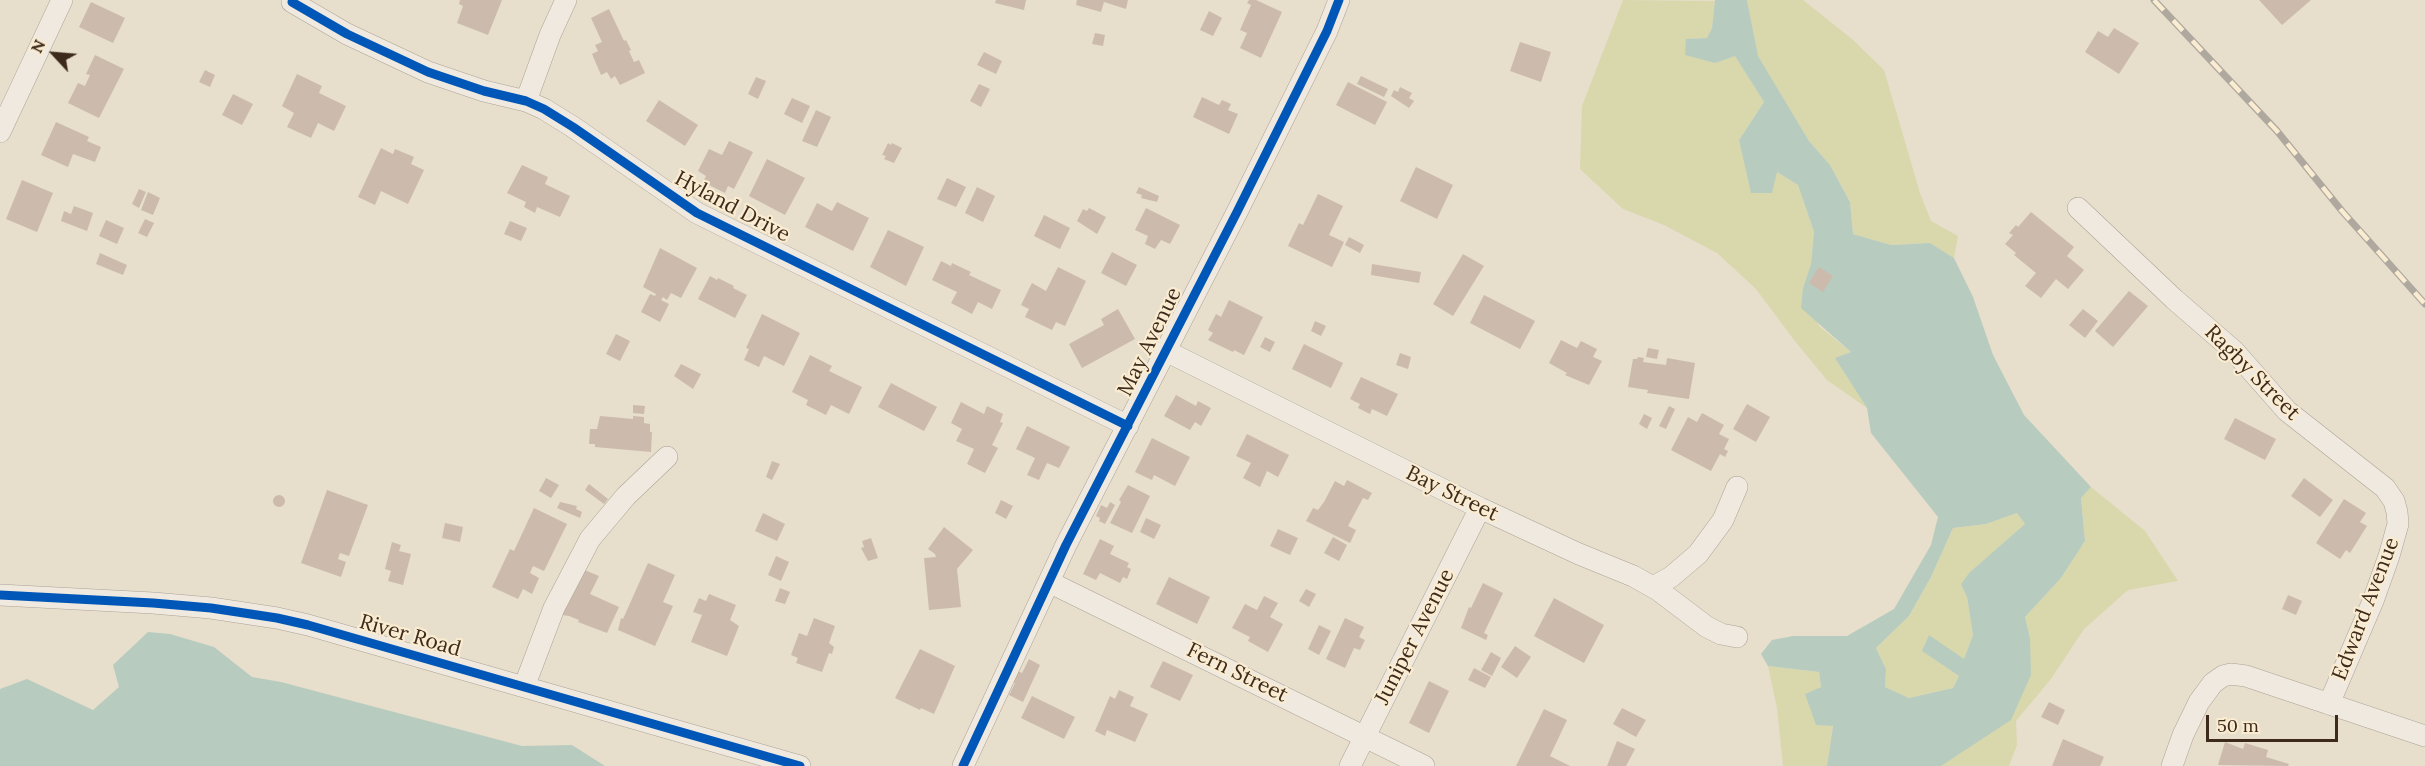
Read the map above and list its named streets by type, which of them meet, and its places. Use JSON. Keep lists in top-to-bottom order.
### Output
{
  "streets": {
    "street": [
      "Hyland Drive",
      "May Avenue",
      "Ragby Street",
      "Bay Street",
      "Edward Avenue",
      "River Road",
      "Juniper Avenue",
      "Fern Street"
    ]
  },
  "crossings": [
    ["Hyland Drive", "May Avenue"],
    ["May Avenue", "Bay Street"],
    ["May Avenue", "Fern Street"],
    ["Ragby Street", "Edward Avenue"],
    ["Bay Street", "Juniper Avenue"],
    ["Juniper Avenue", "Fern Street"]
  ],
  "scale_bar": "50 m",
  "north": "top left"
}
